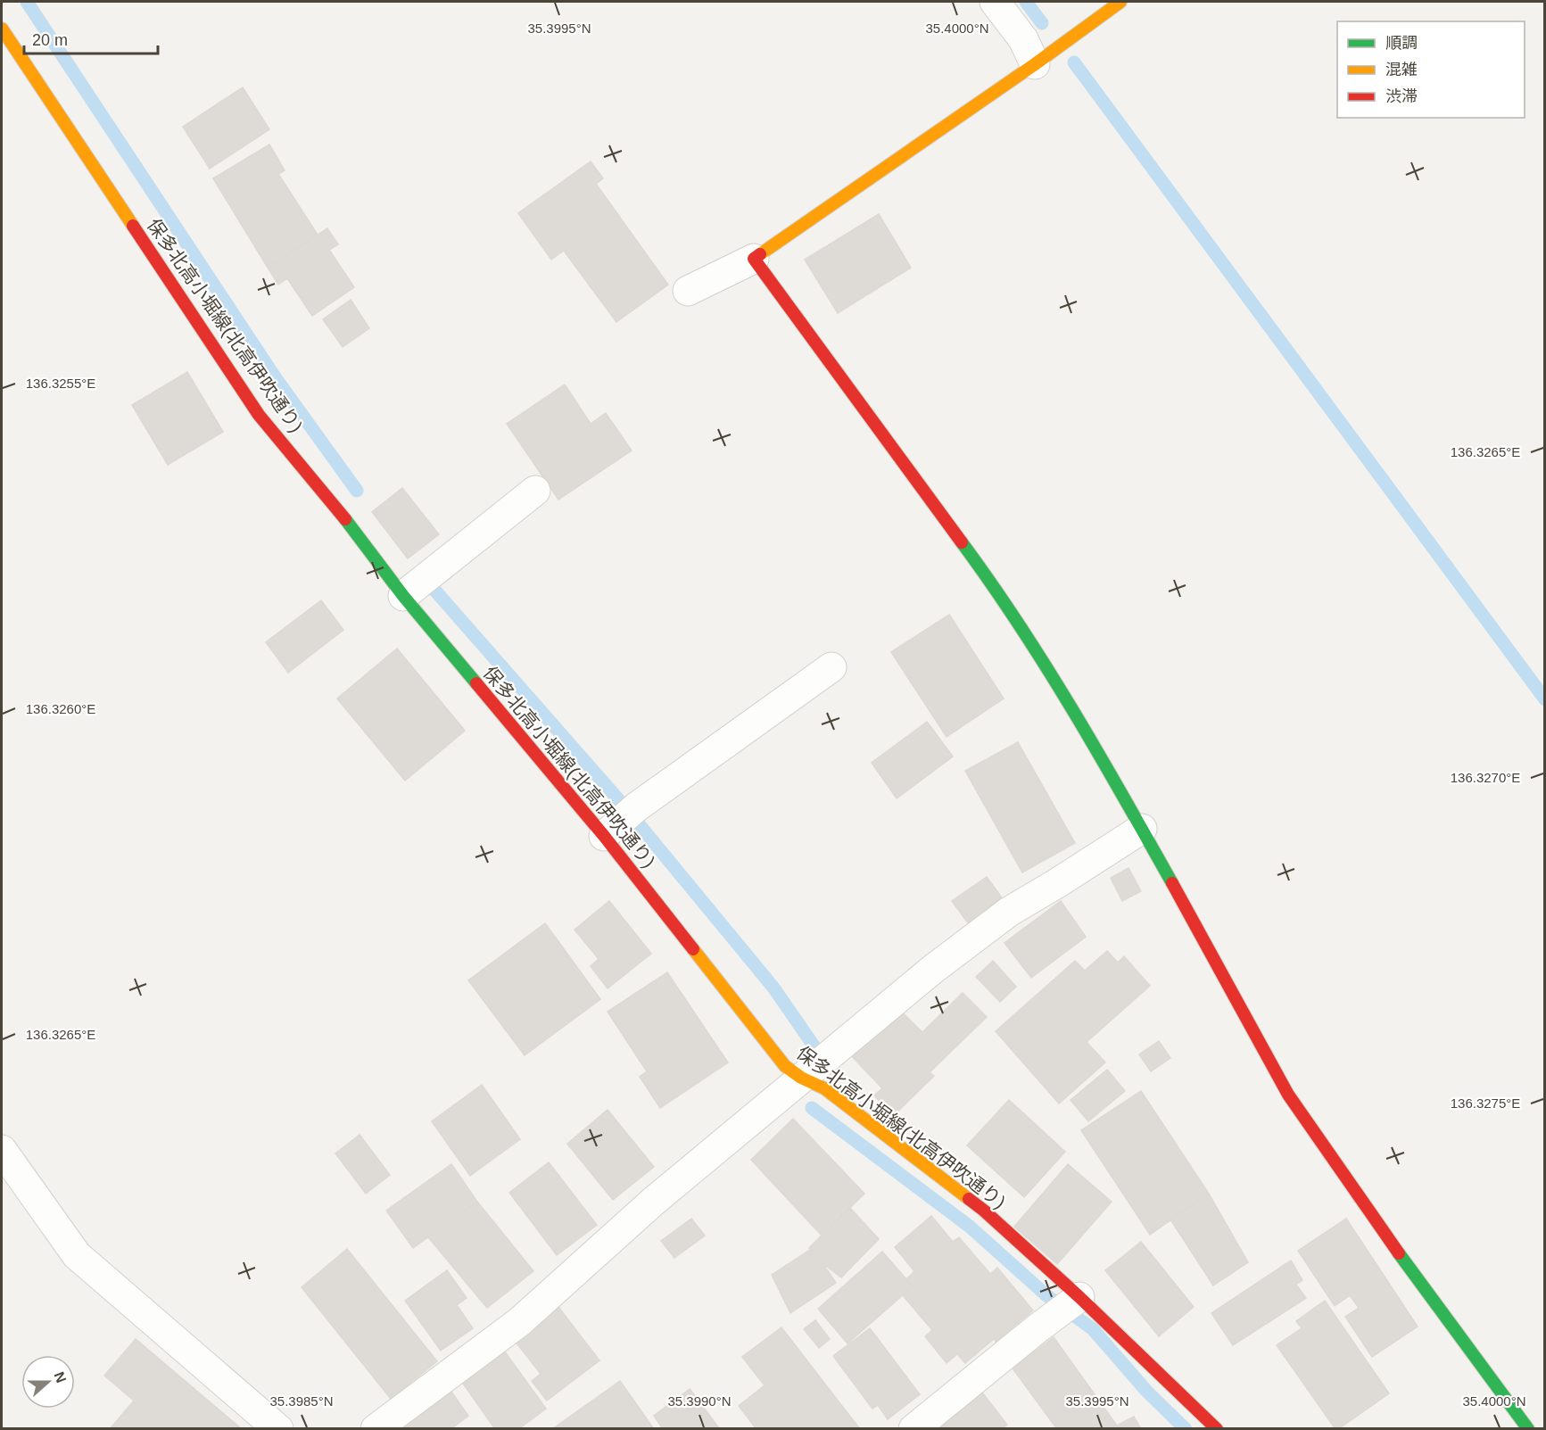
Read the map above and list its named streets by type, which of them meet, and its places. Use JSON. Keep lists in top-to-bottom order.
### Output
{
  "streets": {
    "street": ["保多北高小堀線(北高伊吹通り)"]
  },
  "legend": ["順調", "混雑", "渋滞"],
  "scale_bar": "20 m",
  "north": "right",
  "coordinates": [
    "35.3995°N",
    "35.4000°N",
    "136.3255°E",
    "136.3265°E",
    "136.3260°E",
    "136.3270°E",
    "136.3275°E",
    "35.3985°N",
    "35.3990°N"
  ]
}
